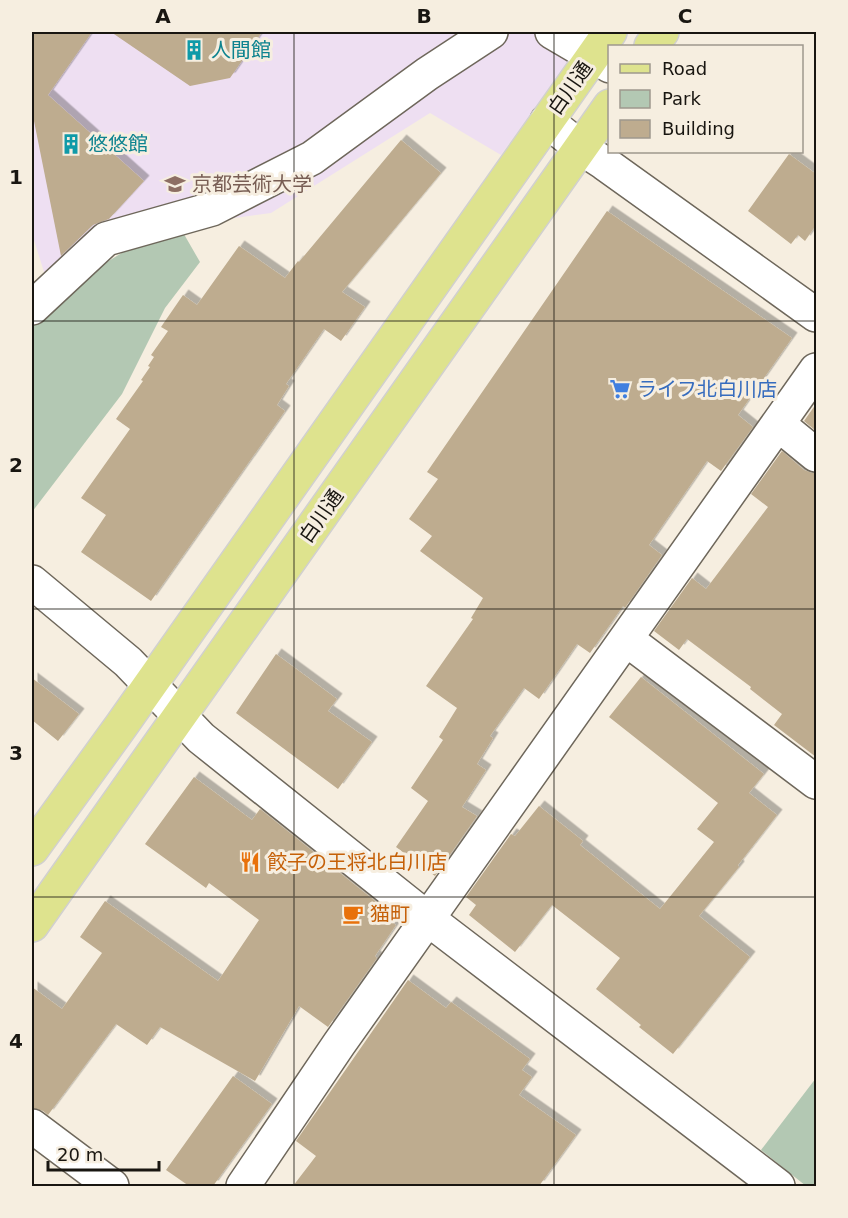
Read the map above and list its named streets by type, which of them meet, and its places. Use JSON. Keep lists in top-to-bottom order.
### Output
{
  "streets": {
    "main road": ["白川通"]
  },
  "places": {
    "building": ["人間館", "悠悠館"],
    "school or university": ["京都芸術大学"],
    "supermarket": ["ライフ北白川店"],
    "restaurant": ["餃子の王将北白川店"],
    "cafe": ["猫町"]
  },
  "legend": ["Road", "Park", "Building"],
  "scale_bar": "20 m",
  "grid": {
    "columns": ["A", "B", "C"],
    "rows": [
      "1",
      "2",
      "3",
      "4"
    ]
  }
}
